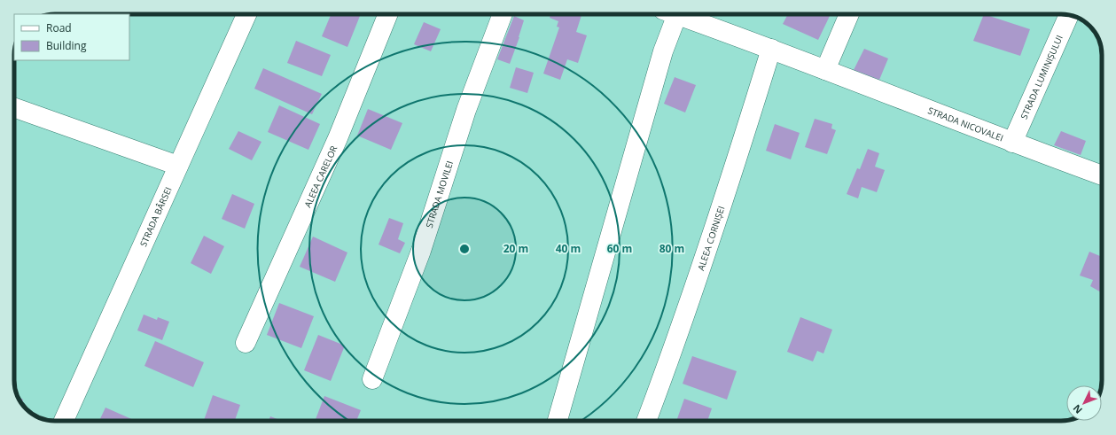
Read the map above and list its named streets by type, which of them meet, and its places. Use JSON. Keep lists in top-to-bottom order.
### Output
{
  "streets": {
    "street": [
      "STRADA LUMINIȘULUI",
      "STRADA NICOVALEI",
      "ALEEA CARELOR",
      "STRADA MOVILEI",
      "STRADA BÂRSEI",
      "ALEEA CORNIȘEI"
    ]
  },
  "crossings": [
    ["STRADA LUMINIȘULUI", "STRADA NICOVALEI"],
    ["STRADA NICOVALEI", "ALEEA CORNIȘEI"]
  ],
  "legend": ["Road", "Building"],
  "north": "bottom left",
  "rings": [
    "20 m",
    "40 m",
    "60 m",
    "80 m"
  ]
}
